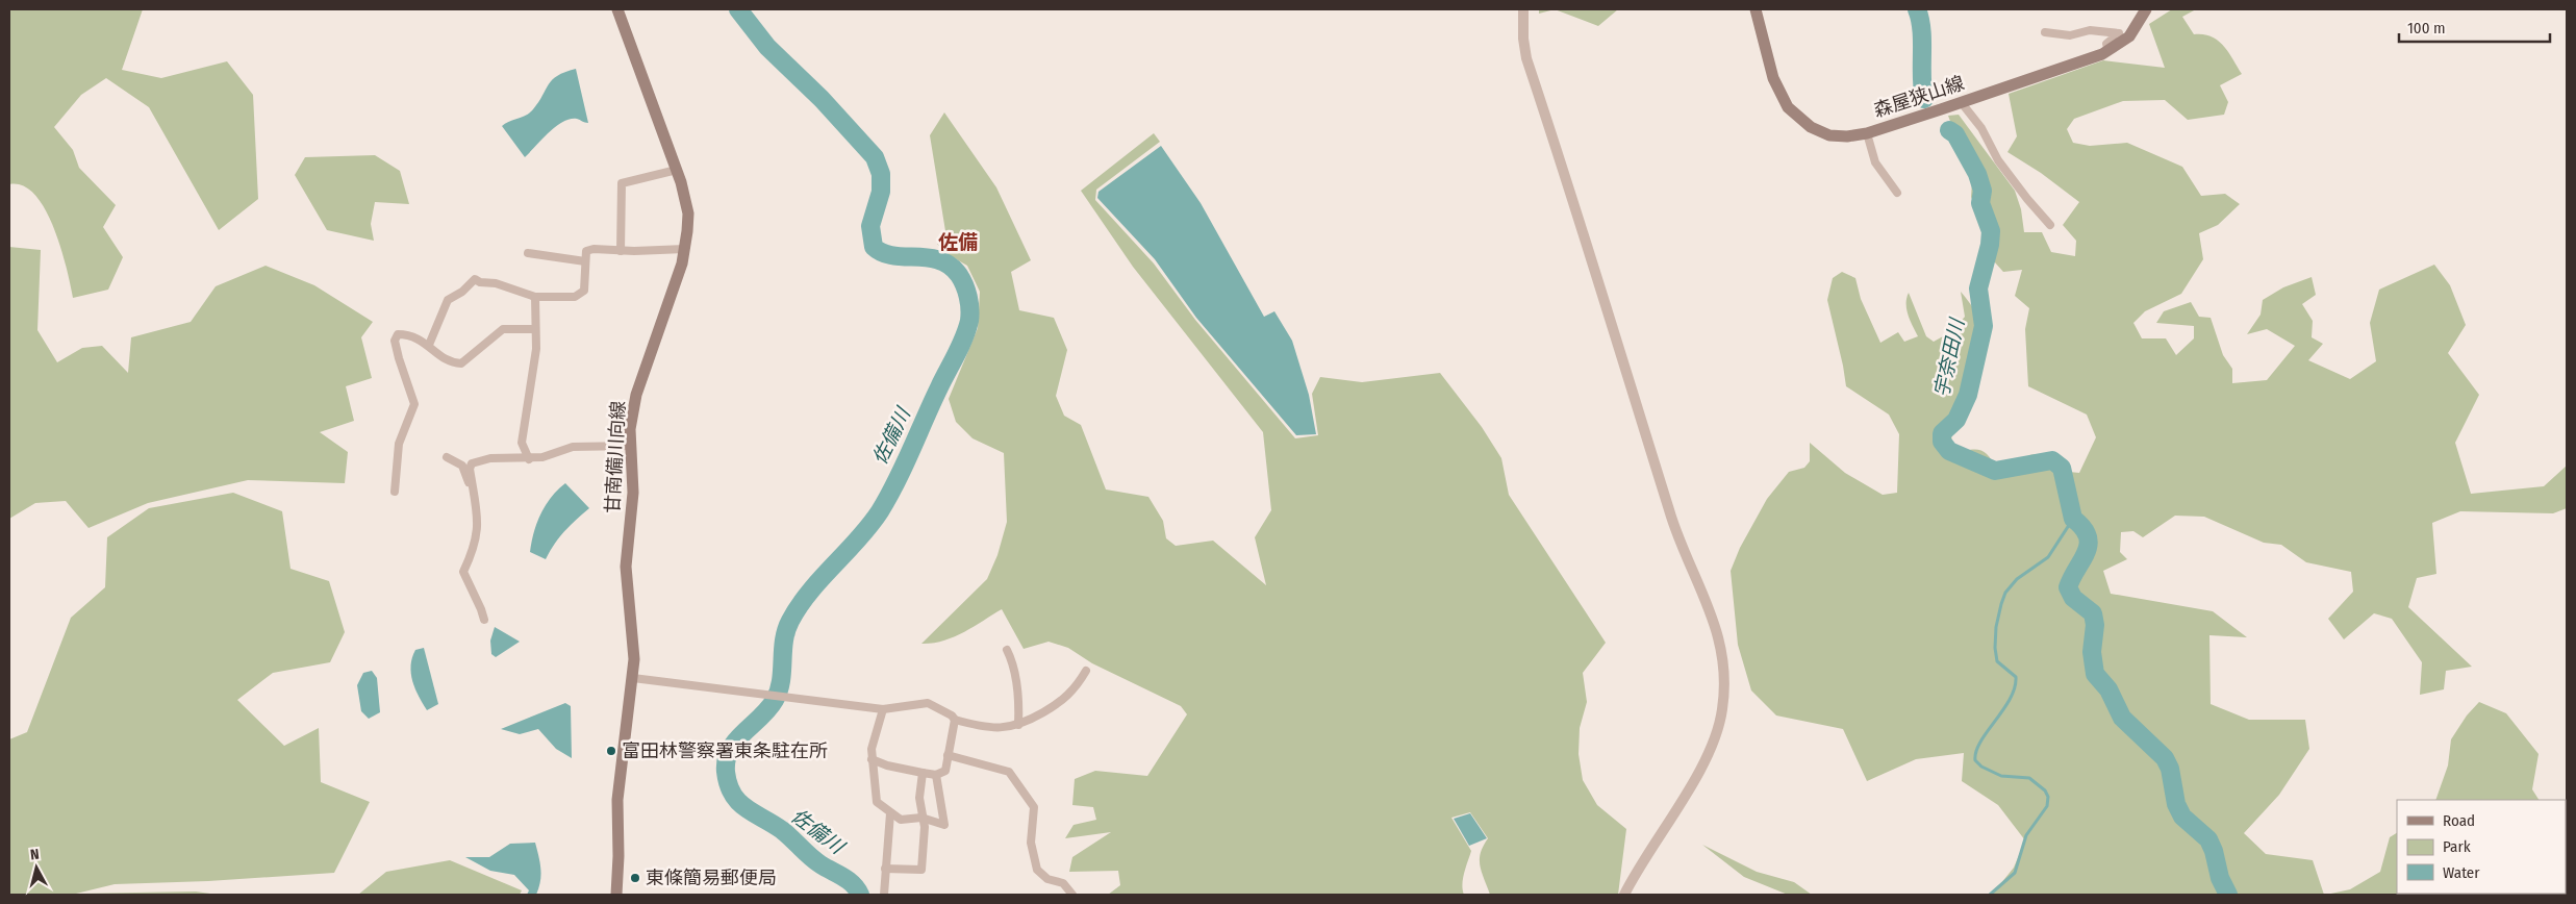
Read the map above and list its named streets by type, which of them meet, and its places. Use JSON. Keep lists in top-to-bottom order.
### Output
{
  "streets": {
    "main road": ["森屋狭山線", "甘南備川向線"]
  },
  "districts": ["佐備"],
  "water": ["宇奈田川", "佐備川"],
  "places": ["富田林警察署東条駐在所", "東條簡易郵便局"],
  "legend": ["Road", "Park", "Water"],
  "scale_bar": "100 m",
  "north": "top"
}
